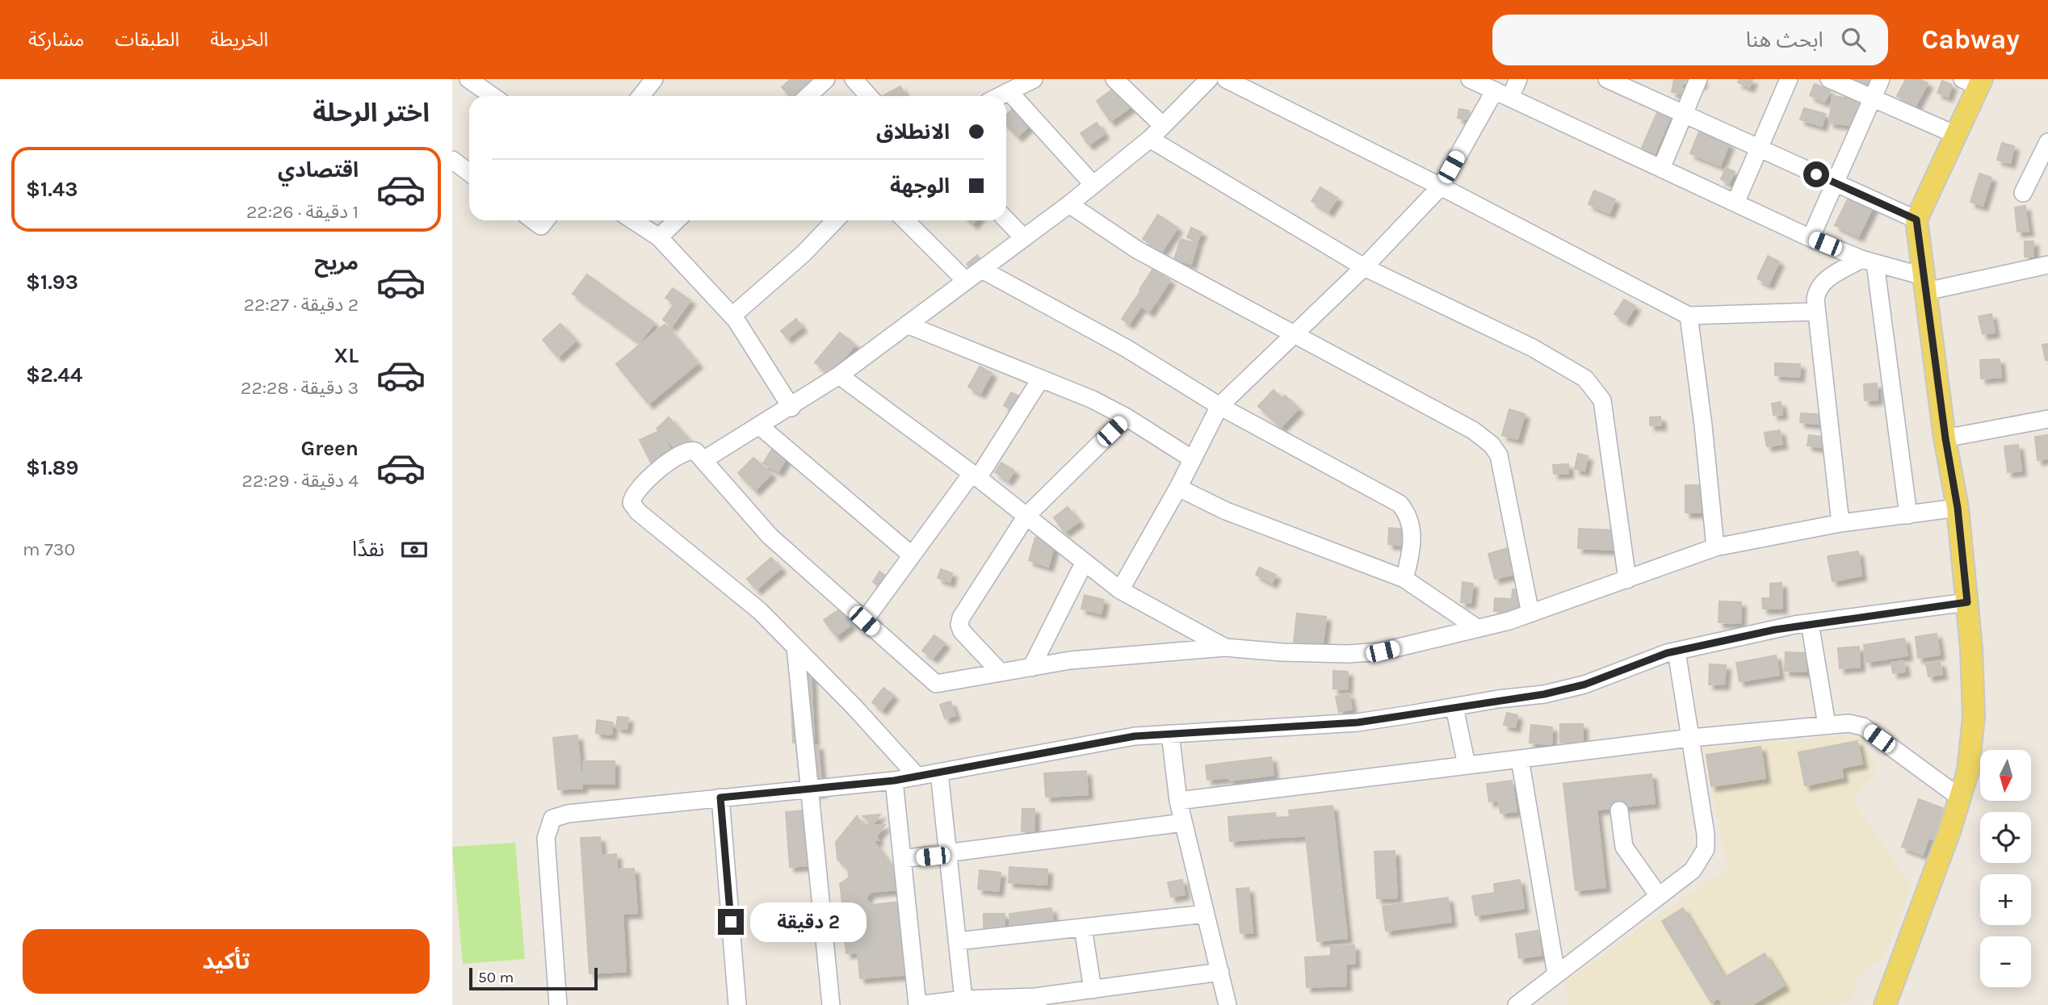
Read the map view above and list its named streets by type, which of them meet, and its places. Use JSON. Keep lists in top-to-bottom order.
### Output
{
  "scale_bar": "50 m",
  "north": "bottom",
  "page": {
    "header": "Cabway",
    "search": "ابحث هنا",
    "nav": ["الخريطة", "الطبقات", "مشاركة"],
    "heading": "اختر الرحلة",
    "banner": ["الانطلاق", "الوجهة"],
    "list": [
      {
        "name": "اقتصادي",
        "note": "1 دقيقة · 22:26",
        "value": "$1.43"
      },
      {
        "name": "مريح",
        "note": "2 دقيقة · 22:27",
        "value": "$1.93"
      },
      {
        "name": "XL",
        "note": "3 دقيقة · 22:28",
        "value": "$2.44"
      },
      {
        "name": "Green",
        "note": "4 دقيقة · 22:29",
        "value": "$1.89"
      }
    ],
    "pay": ["نقدًا", "730 m"],
    "map_buttons": ["+", "−"],
    "bubble": "2 دقيقة",
    "buttons": "تأكيد",
    "scale": "50 m"
  }
}
